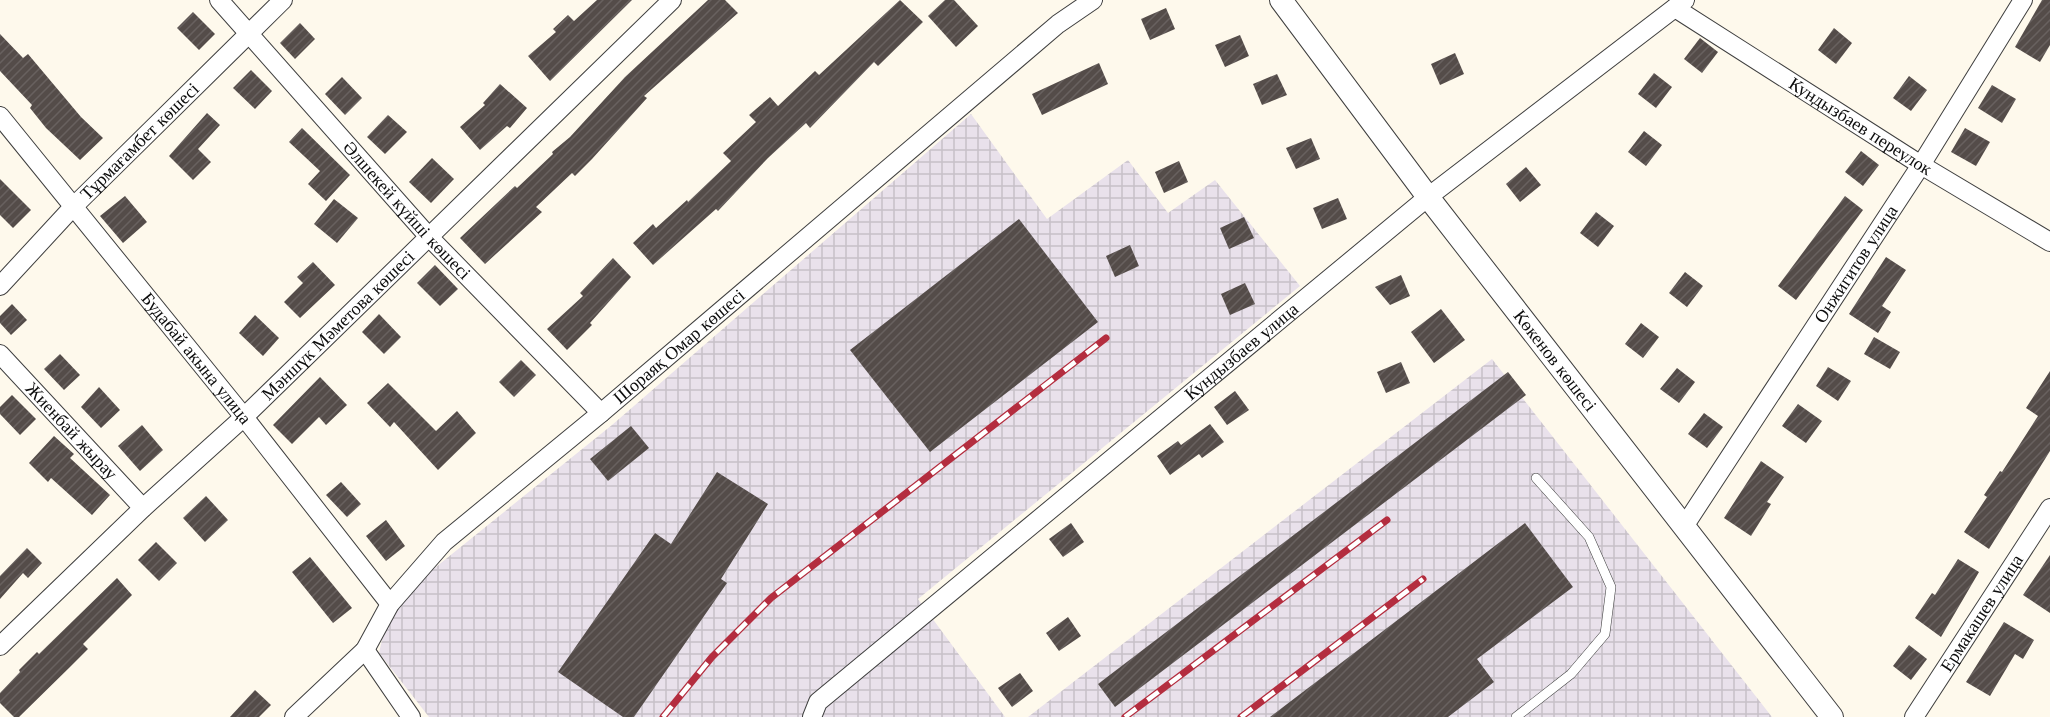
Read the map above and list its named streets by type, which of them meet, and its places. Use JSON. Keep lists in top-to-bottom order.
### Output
{
  "streets": {
    "street": [
      "Кундызбаев переулок",
      "Тұрмағамбет көшесі",
      "Әлшекей күйші көшесі",
      "Онжигитов улица",
      "Мәншүк Мәметова көшесі",
      "Шораяқ Омар көшесі",
      "Кундызбаев улица",
      "Будабай акына улица",
      "Көкенов көшесі",
      "Жиенбай жырау",
      "Ермакашев улица"
    ]
  },
  "crossings": [
    ["Кундызбаев переулок", "Онжигитов улица"],
    ["Кундызбаев переулок", "Кундызбаев улица"],
    ["Тұрмағамбет көшесі", "Әлшекей күйші көшесі"],
    ["Тұрмағамбет көшесі", "Будабай акына улица"],
    ["Әлшекей күйші көшесі", "Мәншүк Мәметова көшесі"],
    ["Әлшекей күйші көшесі", "Шораяқ Омар көшесі"],
    ["Онжигитов улица", "Көкенов көшесі"],
    ["Мәншүк Мәметова көшесі", "Будабай акына улица"],
    ["Мәншүк Мәметова көшесі", "Жиенбай жырау"],
    ["Шораяқ Омар көшесі", "Будабай акына улица"],
    ["Кундызбаев улица", "Көкенов көшесі"]
  ]
}
